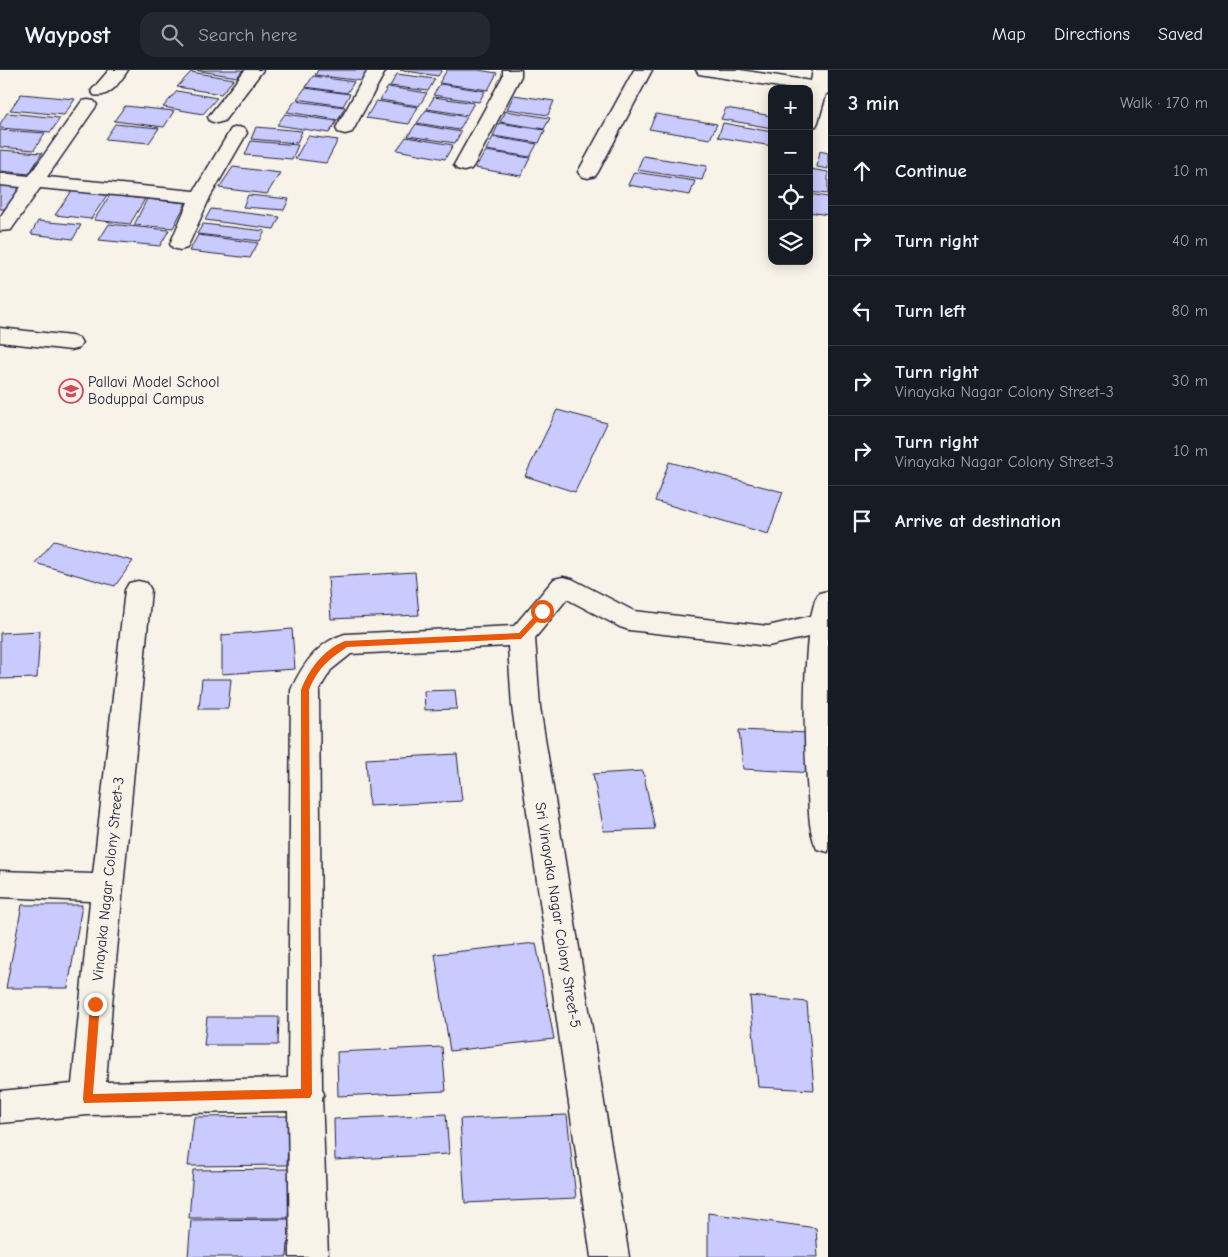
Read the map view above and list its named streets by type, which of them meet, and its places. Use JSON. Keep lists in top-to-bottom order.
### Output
{
  "streets": {
    "street": ["Vinayaka Nagar Colony Street-3", "Sri Vinayaka Nagar Colony Street-5"]
  },
  "places": {
    "school or university": ["Pallavi Model School Boduppal Campus"]
  },
  "page": {
    "header": "Waypost",
    "search": "Search here",
    "nav": ["Map", "Directions", "Saved"],
    "heading": ["3 min", "Walk · 170 m"],
    "map_buttons": ["+", "−"],
    "list": [
      ["Continue", "10 m"],
      ["Turn right", "40 m"],
      ["Turn left", "80 m"],
      ["Turn right", "Vinayaka Nagar Colony Street-3", "30 m"],
      ["Turn right", "Vinayaka Nagar Colony Street-3", "10 m"],
      "Arrive at destination"
    ]
  }
}
